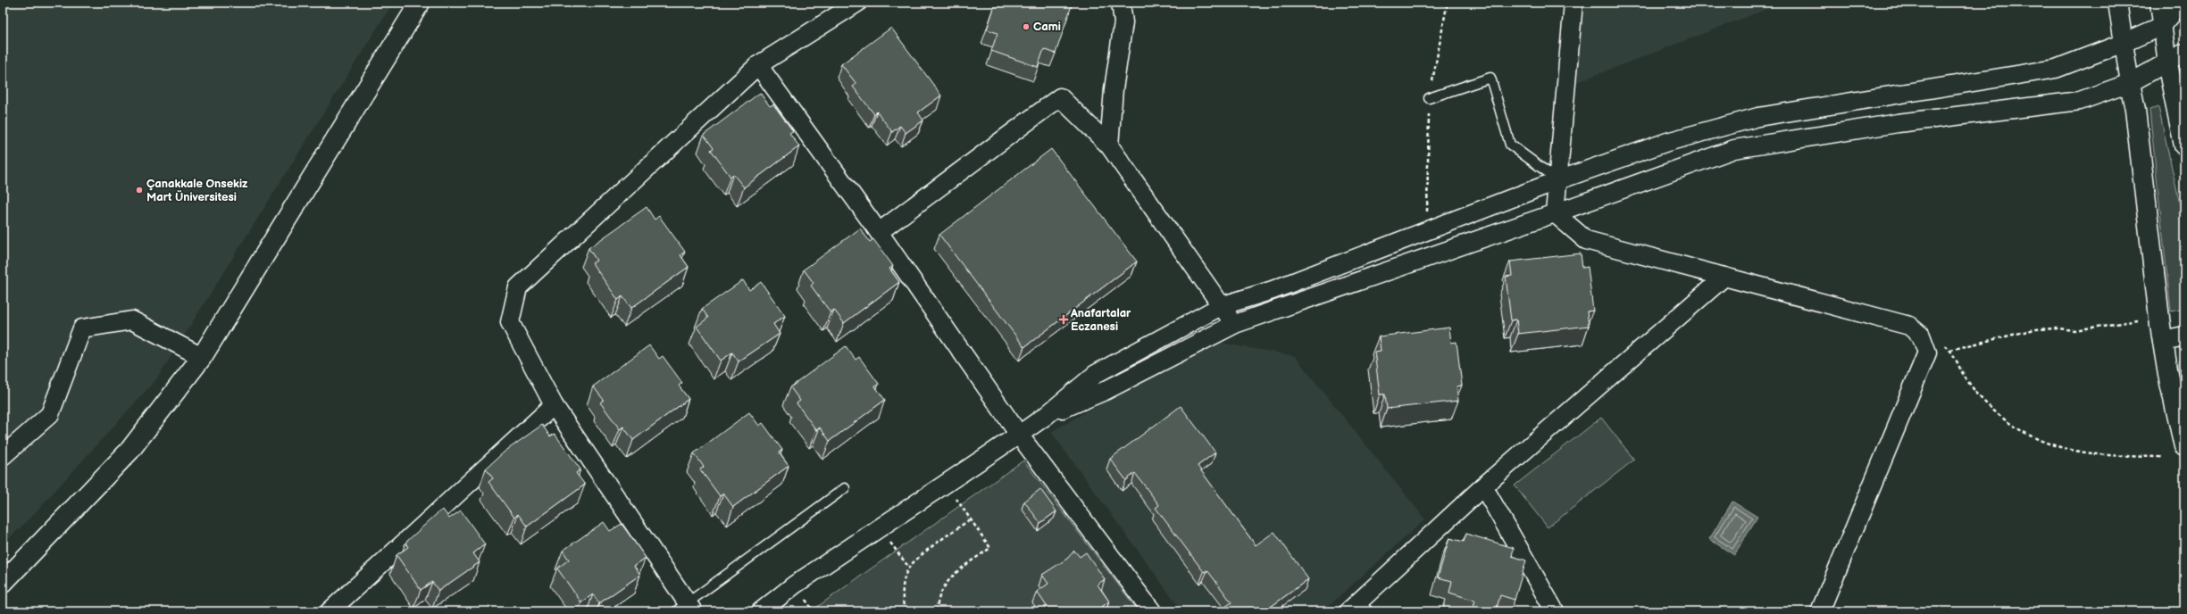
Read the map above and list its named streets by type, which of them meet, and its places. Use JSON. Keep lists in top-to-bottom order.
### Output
{
  "places": {
    "other": ["Cami", "Çanakkale Onsekiz Mart Üniversitesi"],
    "health": ["Anafartalar Eczanesi"]
  }
}
